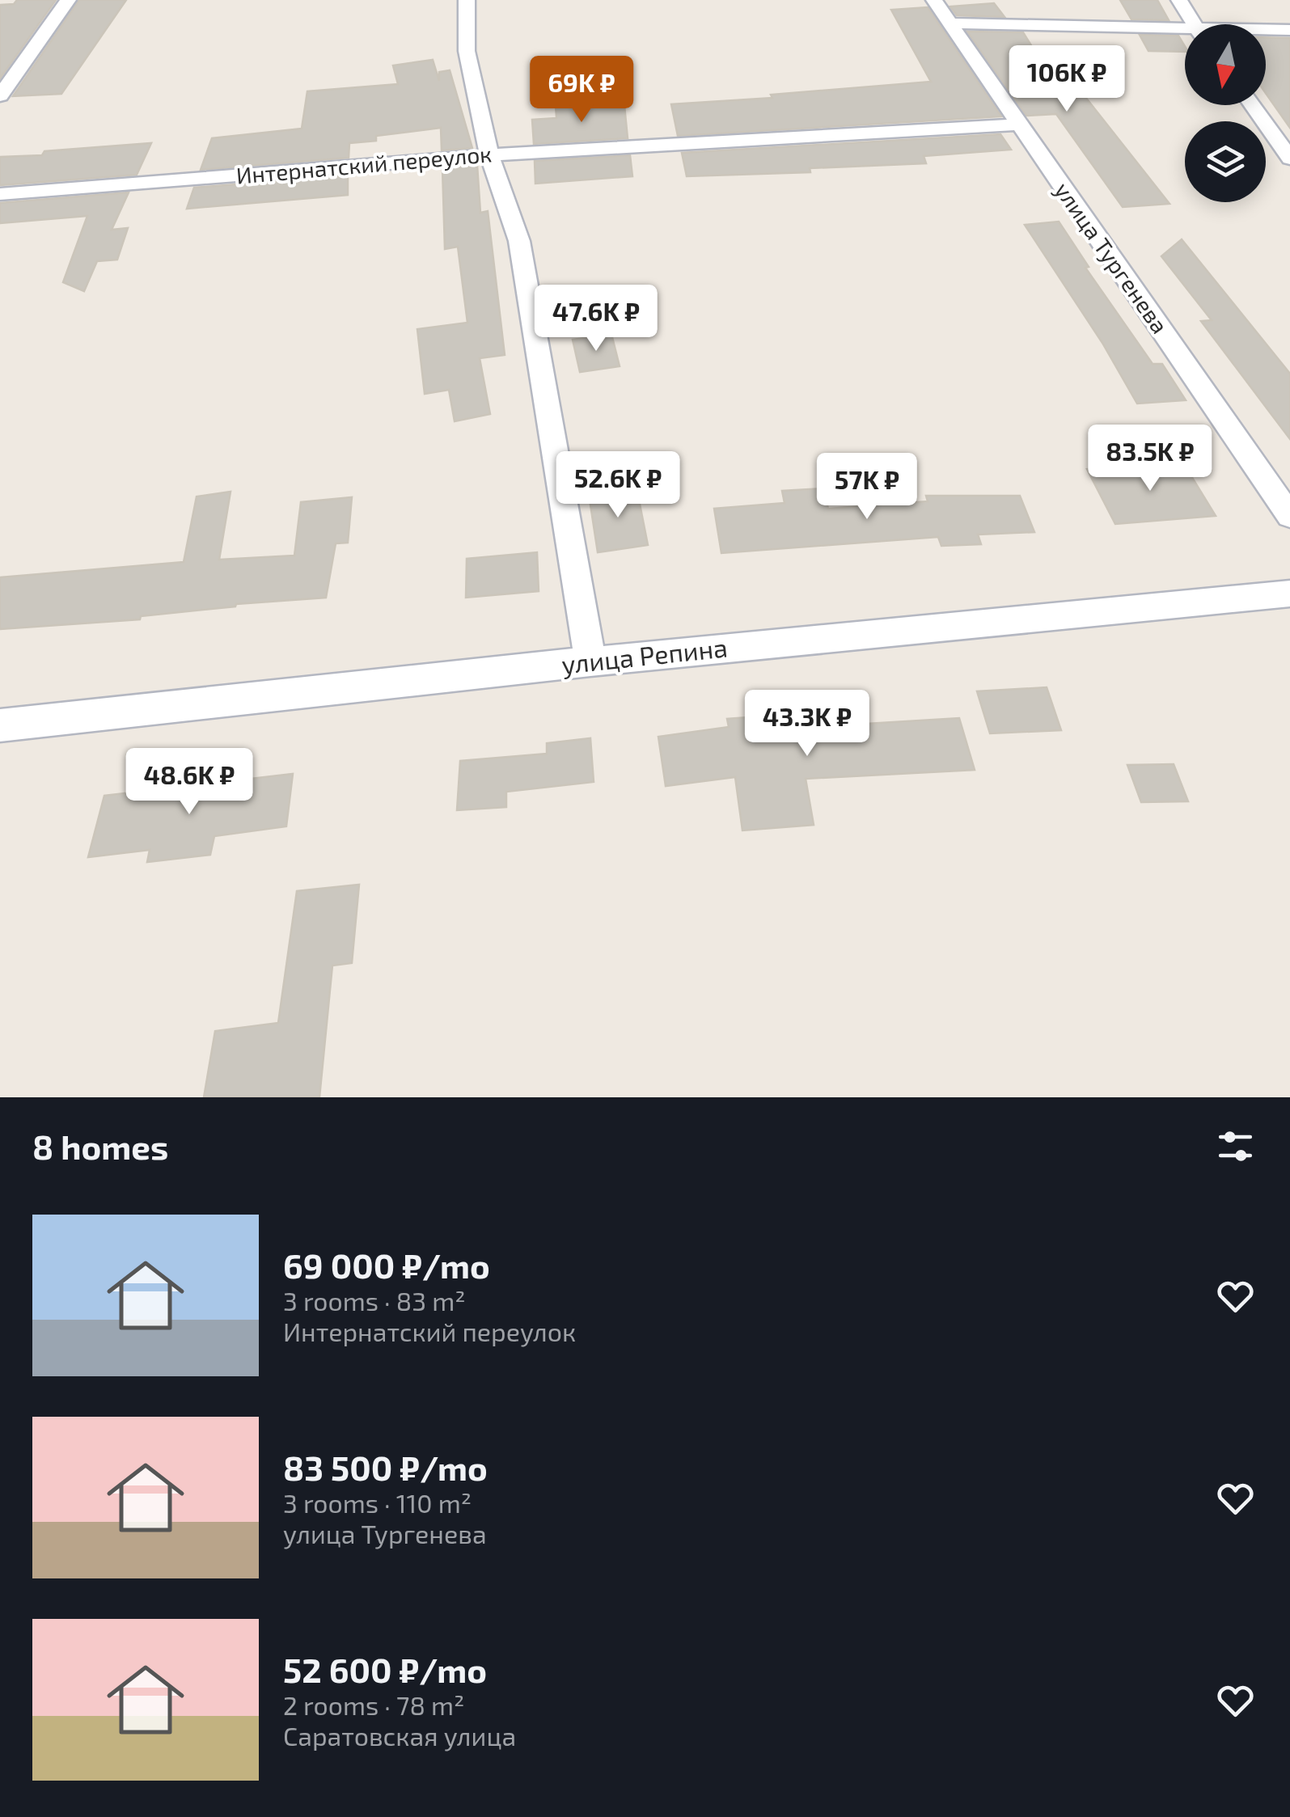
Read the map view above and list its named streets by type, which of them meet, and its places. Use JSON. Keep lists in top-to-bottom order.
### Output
{
  "streets": {
    "street": ["Интернатский переулок", "улица Тургенева", "улица Репина"]
  },
  "crossings": [
    ["Интернатский переулок", "улица Тургенева"]
  ],
  "north": "bottom",
  "page": {
    "price": [
      "106K ₽",
      "69K ₽",
      "47.6K ₽",
      "83.5K ₽",
      "52.6K ₽",
      "57K ₽",
      "43.3K ₽",
      "48.6K ₽"
    ],
    "heading": "8 homes",
    "list": [
      {
        "name": "69 000 ₽/mo",
        "note": "3 rooms · 83 m² · Интернатский переулок"
      },
      {
        "name": "83 500 ₽/mo",
        "note": "3 rooms · 110 m² · улица Тургенева"
      },
      {
        "name": "52 600 ₽/mo",
        "note": "2 rooms · 78 m² · Саратовская улица"
      }
    ]
  }
}
